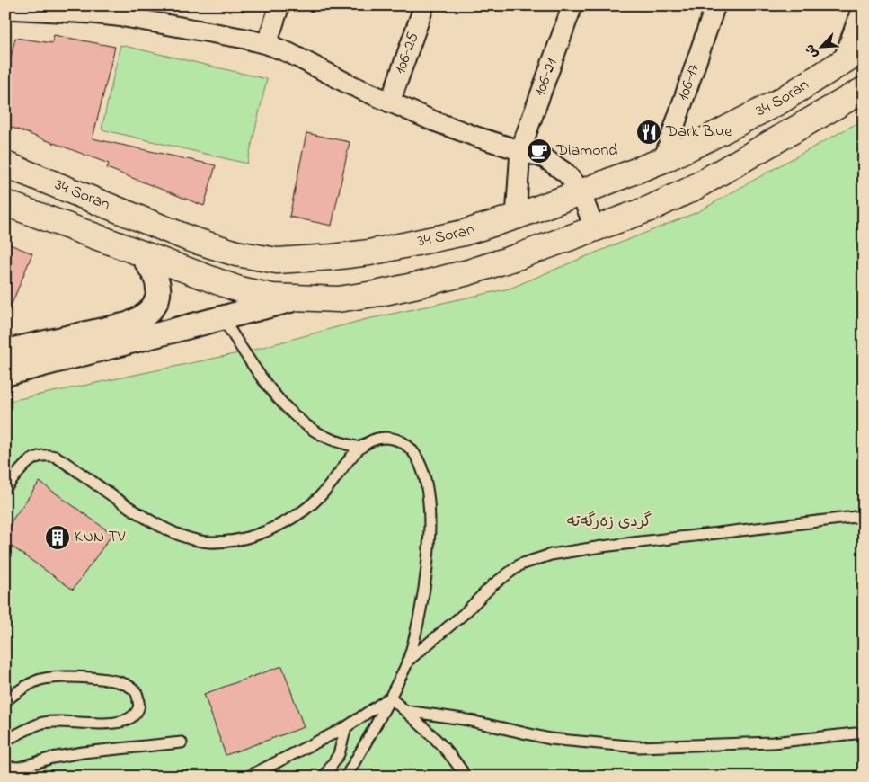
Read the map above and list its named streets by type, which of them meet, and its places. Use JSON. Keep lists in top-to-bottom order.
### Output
{
  "streets": {
    "main road": ["34 Soran"],
    "street": ["106-25", "106-21", "106-17"]
  },
  "crossings": [
    ["106-21", "34 Soran"],
    ["106-17", "34 Soran"]
  ],
  "parks": ["گردی زەرگەتە"],
  "places": {
    "restaurant": ["Dark Blue"],
    "cafe": ["Diamond"],
    "building": ["KNN TV"]
  },
  "north": "bottom left"
}
